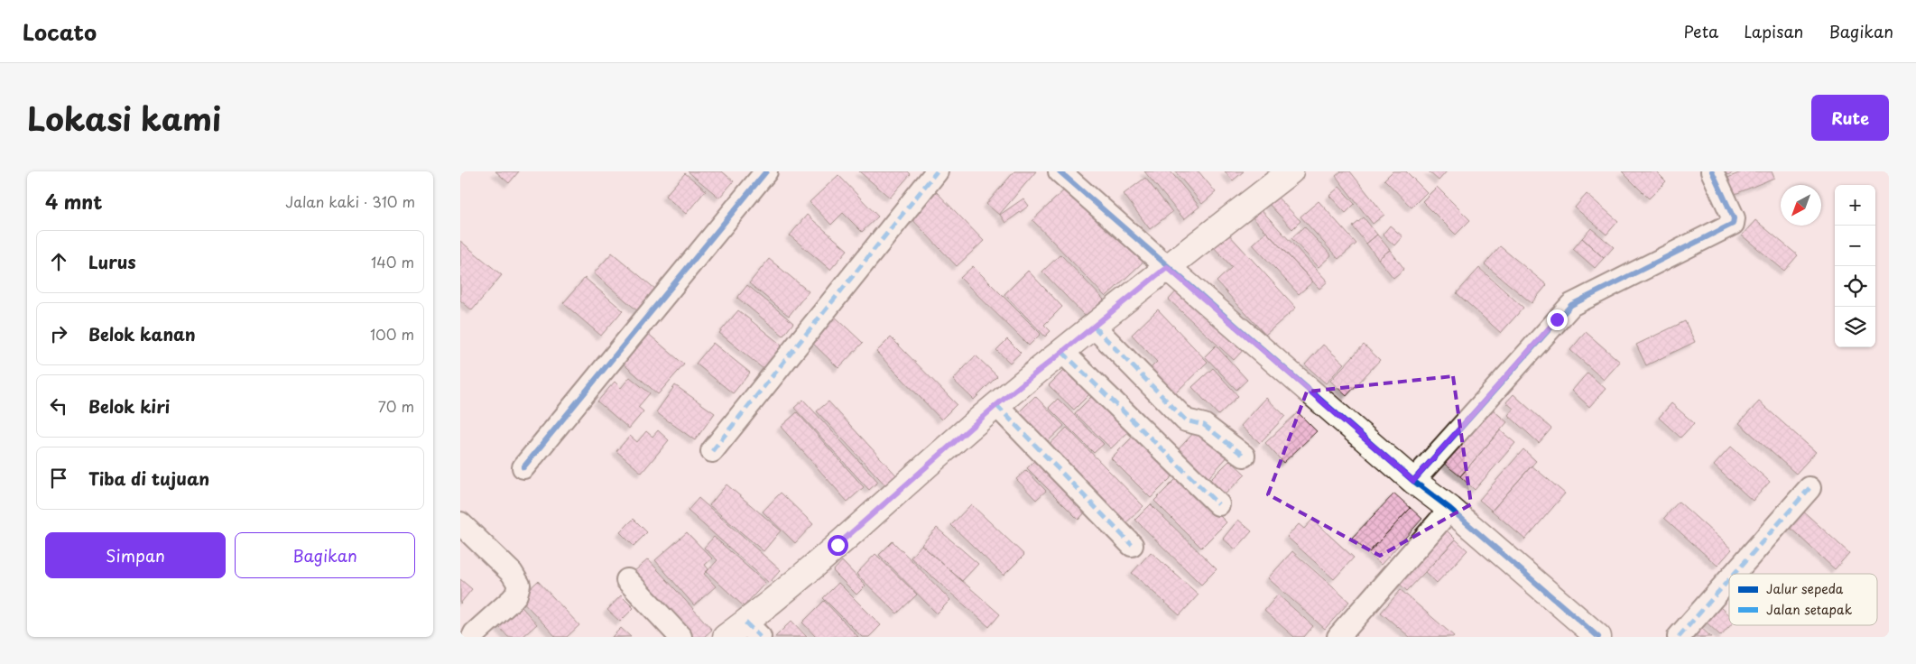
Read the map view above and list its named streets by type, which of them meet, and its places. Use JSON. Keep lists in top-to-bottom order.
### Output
{
  "legend": ["Jalur sepeda", "Jalan setapak"],
  "north": "bottom left",
  "page": {
    "header": "Locato",
    "nav": ["Peta", "Lapisan", "Bagikan"],
    "title": "Lokasi kami",
    "buttons": [
      "Rute",
      ["Simpan", "Bagikan"]
    ],
    "heading": ["4 mnt", "Jalan kaki · 310 m"],
    "map_buttons": ["+", "−"],
    "list": [
      ["Lurus", "140 m"],
      ["Belok kanan", "100 m"],
      ["Belok kiri", "70 m"],
      "Tiba di tujuan"
    ]
  }
}
